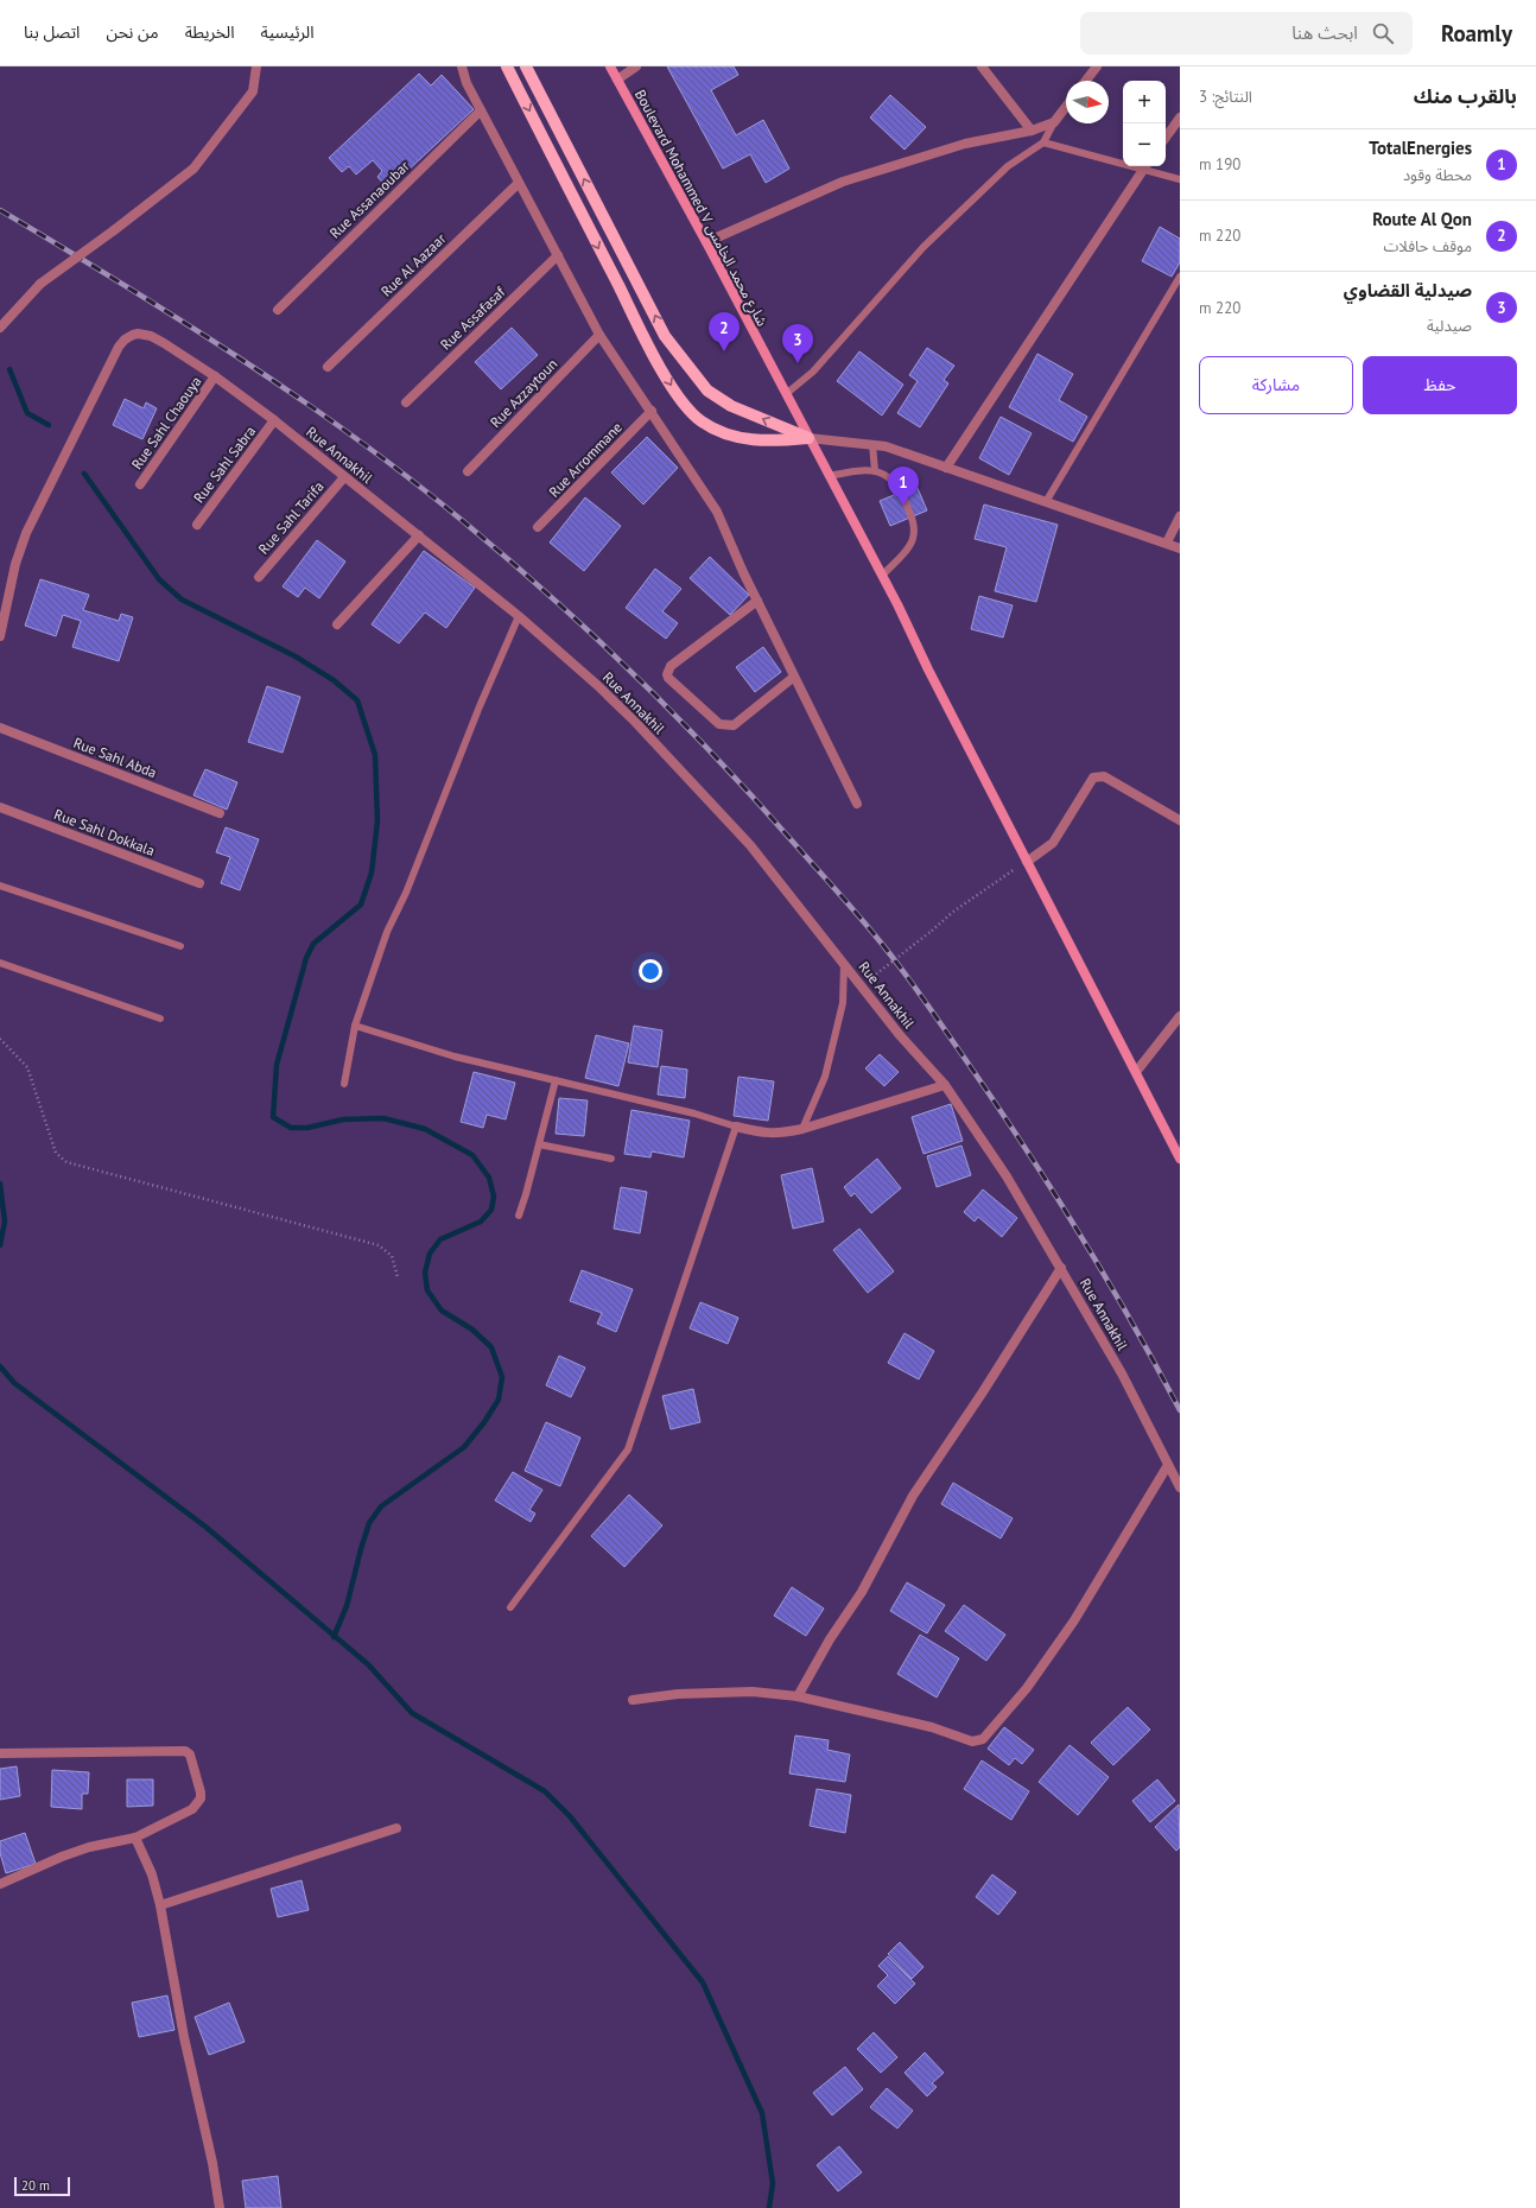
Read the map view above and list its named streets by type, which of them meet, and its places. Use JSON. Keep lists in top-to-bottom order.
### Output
{
  "streets": {
    "main road": ["Boulevard Mohammed V شارع محمد الخامس"],
    "street": [
      "Rue Assanaoubar",
      "Rue Al Aazaar",
      "Rue Assafasaf",
      "Rue Azzaytoun",
      "Rue Sahl Chaouya",
      "Rue Annakhil",
      "Rue Arrommane",
      "Rue Sahl Sabra",
      "Rue Sahl Tarifa",
      "Rue Sahl Abda",
      "Rue Sahl Dokkala"
    ]
  },
  "crossings": [
    ["Rue Sahl Chaouya", "Rue Annakhil"],
    ["Rue Annakhil", "Rue Sahl Sabra"],
    ["Rue Annakhil", "Rue Sahl Tarifa"]
  ],
  "scale_bar": "20 m",
  "north": "right",
  "page": {
    "header": "Roamly",
    "search": "ابحث هنا",
    "nav": [
      "الرئيسية",
      "الخريطة",
      "من نحن",
      "اتصل بنا"
    ],
    "heading": ["بالقرب منك", "النتائج: 3"],
    "map_buttons": ["+", "−"],
    "list": [
      {
        "mark": "1",
        "name": "TotalEnergies",
        "note": "محطة وقود",
        "value": "190 m"
      },
      {
        "mark": "2",
        "name": "Route Al Qon",
        "note": "موقف حافلات",
        "value": "220 m"
      },
      {
        "mark": "3",
        "name": "صيدلية القضاوي",
        "note": "صيدلية",
        "value": "220 m"
      }
    ],
    "pins": ["2", "3", "1"],
    "buttons": ["حفظ", "مشاركة"],
    "scale": "20 m"
  }
}
